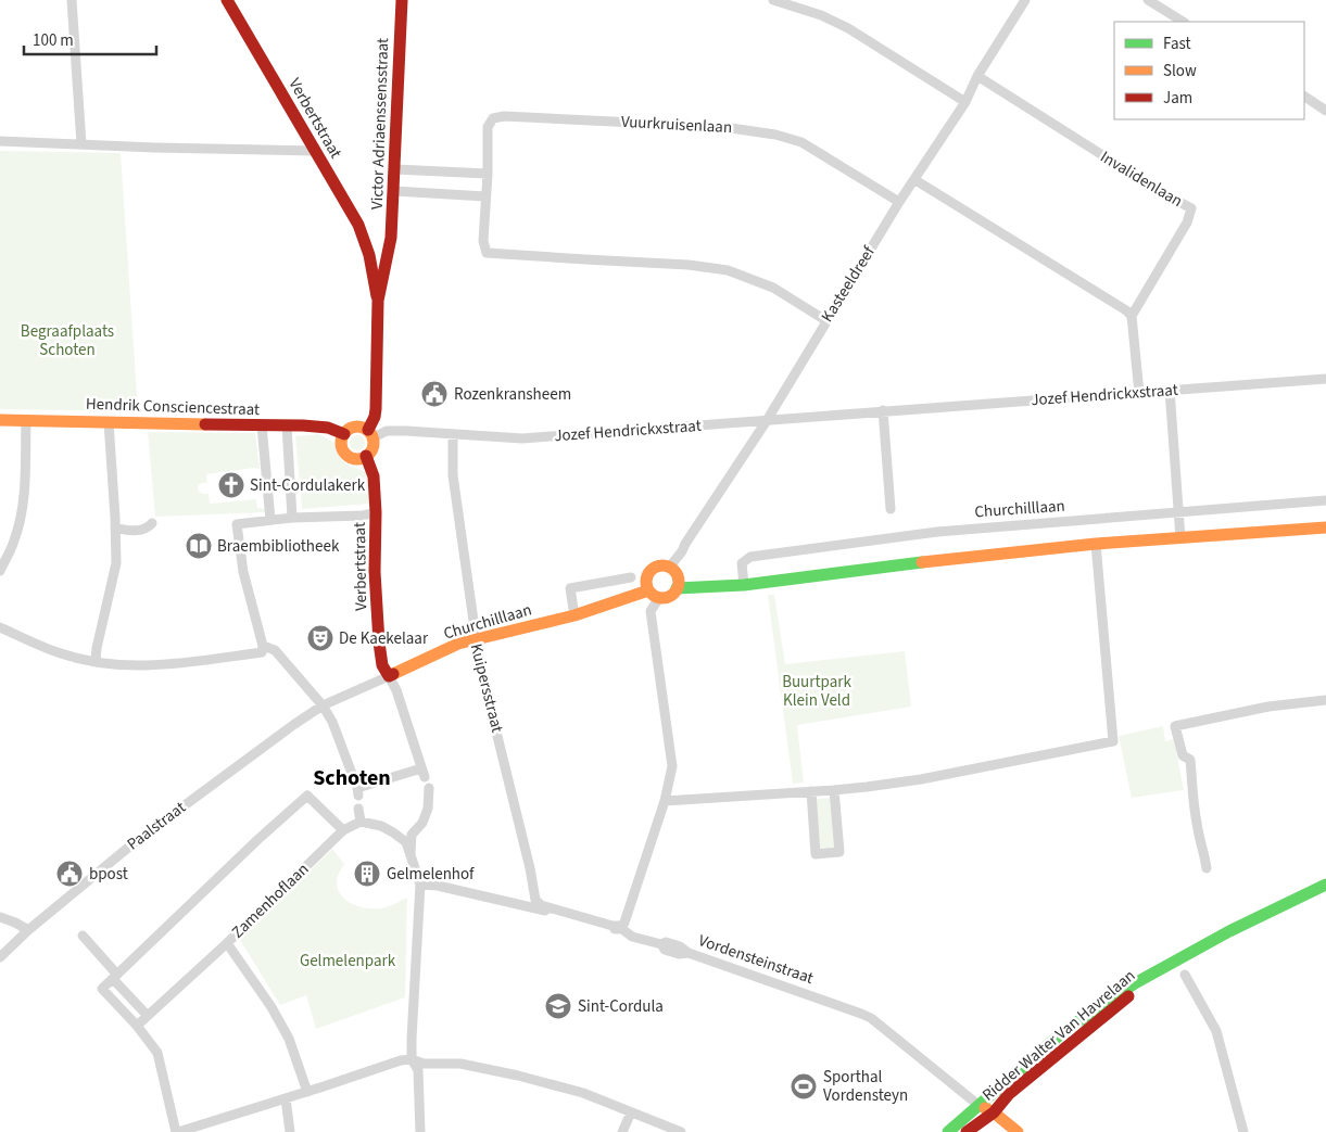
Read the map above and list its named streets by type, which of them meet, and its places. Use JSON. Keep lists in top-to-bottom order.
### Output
{
  "streets": {
    "street": [
      "Verbertstraat",
      "Victor Adriaenssensstraat",
      "Vuurkruisenlaan",
      "Invalidenlaan",
      "Kasteeldreef",
      "Jozef Hendrickxstraat",
      "Hendrik Consciencestraat",
      "Churchilllaan",
      "Kuipersstraat",
      "Paalstraat",
      "Zamenhoflaan",
      "Vordensteinstraat",
      "Ridder Walter Van Havrelaan"
    ]
  },
  "crossings": [
    ["Verbertstraat", "Victor Adriaenssensstraat"],
    ["Verbertstraat", "Jozef Hendrickxstraat"],
    ["Verbertstraat", "Hendrik Consciencestraat"],
    ["Verbertstraat", "Churchilllaan"],
    ["Vuurkruisenlaan", "Kasteeldreef"],
    ["Invalidenlaan", "Kasteeldreef"],
    ["Kasteeldreef", "Jozef Hendrickxstraat"],
    ["Kasteeldreef", "Churchilllaan"],
    ["Jozef Hendrickxstraat", "Hendrik Consciencestraat"],
    ["Jozef Hendrickxstraat", "Kuipersstraat"],
    ["Churchilllaan", "Kuipersstraat"],
    ["Churchilllaan", "Paalstraat"],
    ["Vordensteinstraat", "Ridder Walter Van Havrelaan"]
  ],
  "districts": ["Schoten"],
  "parks": ["Begraafplaats Schoten", "Buurtpark Klein Veld", "Gelmelenpark"],
  "places": {
    "public building": ["Rozenkransheem", "bpost"],
    "church": ["Sint-Cordulakerk"],
    "library": ["Braembibliotheek"],
    "theatre": ["De Kaekelaar"],
    "building": ["Gelmelenhof"],
    "school or university": ["Sint-Cordula"],
    "sports": ["Sporthal Vordensteyn"]
  },
  "legend": ["Fast", "Slow", "Jam"],
  "scale_bar": "100 m"
}
